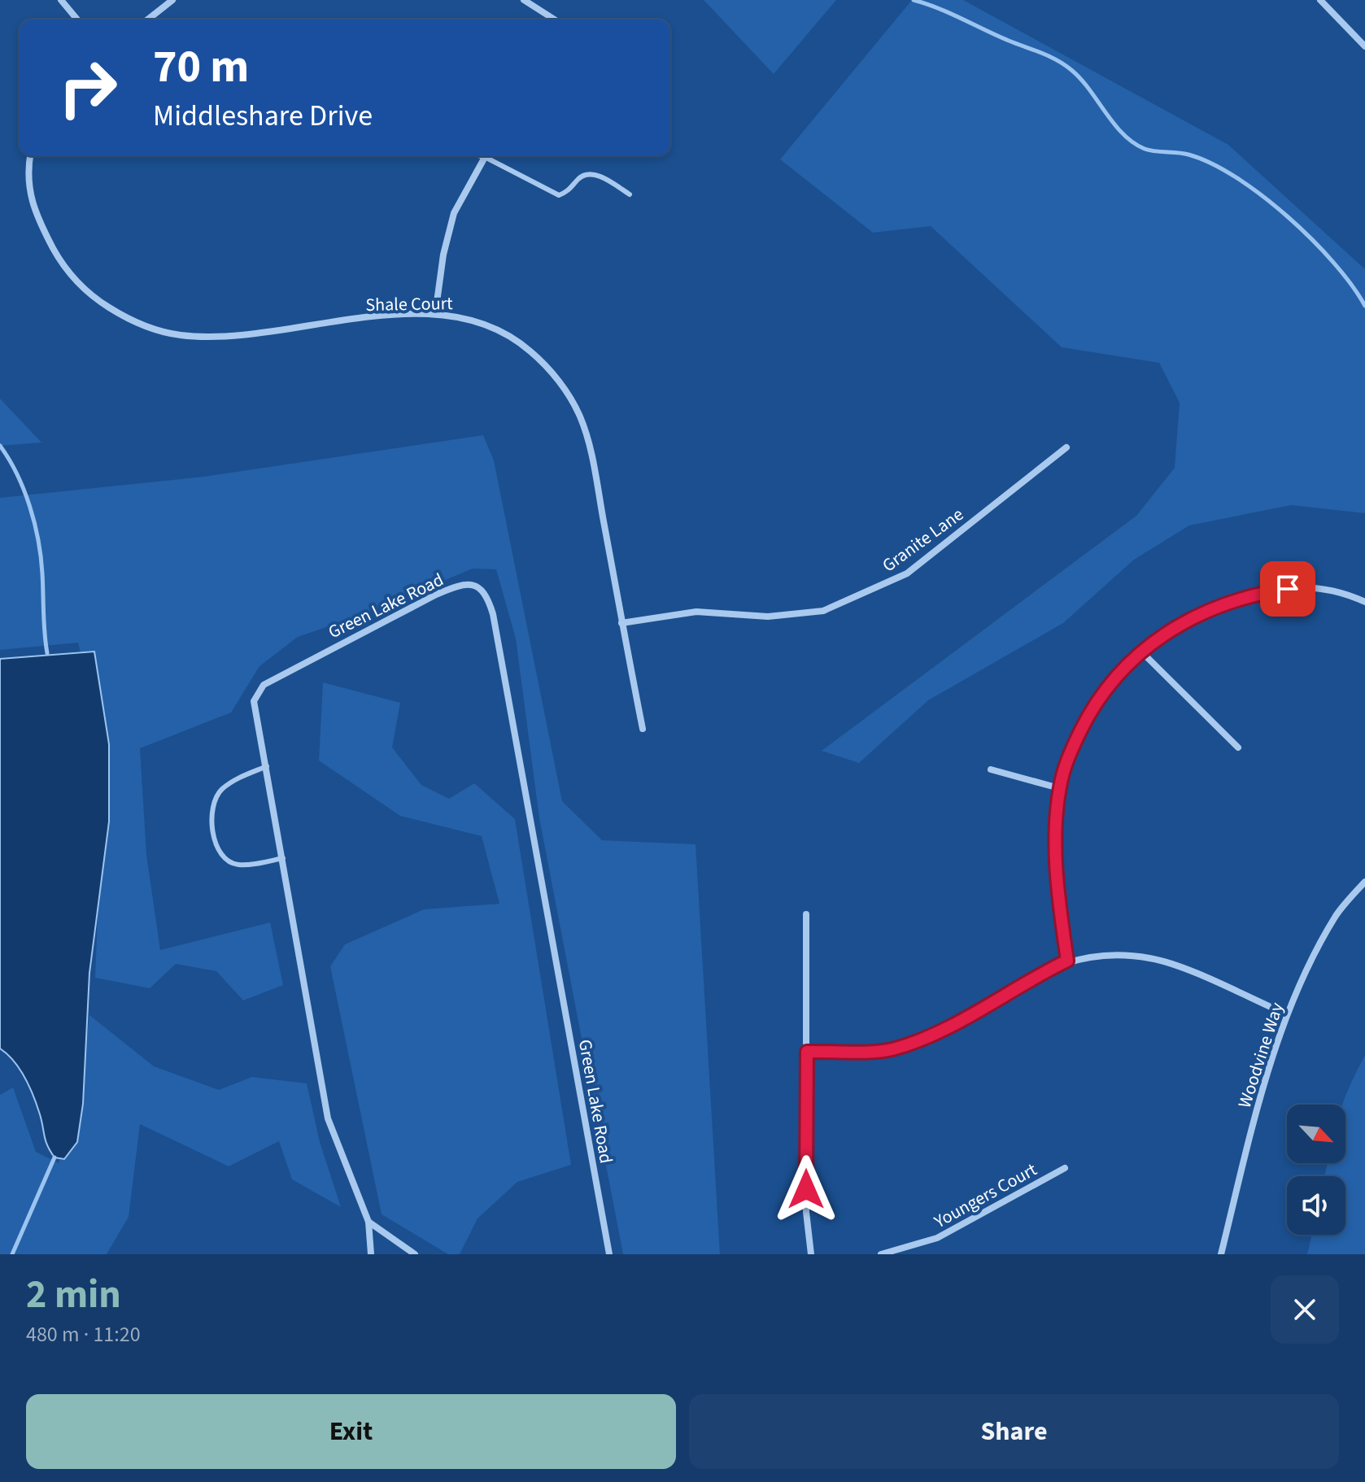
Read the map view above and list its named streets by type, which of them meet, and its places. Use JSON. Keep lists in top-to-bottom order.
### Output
{
  "streets": {
    "street": [
      "Shale Court",
      "Granite Lane",
      "Green Lake Road",
      "Woodvine Way",
      "Youngers Court"
    ]
  },
  "crossings": [
    ["Shale Court", "Granite Lane"]
  ],
  "north": "bottom right",
  "page": {
    "turn": ["70 m", "Middleshare Drive"],
    "heading": ["2 min", "480 m · 11:20"],
    "buttons": ["Exit", "Share"]
  }
}
